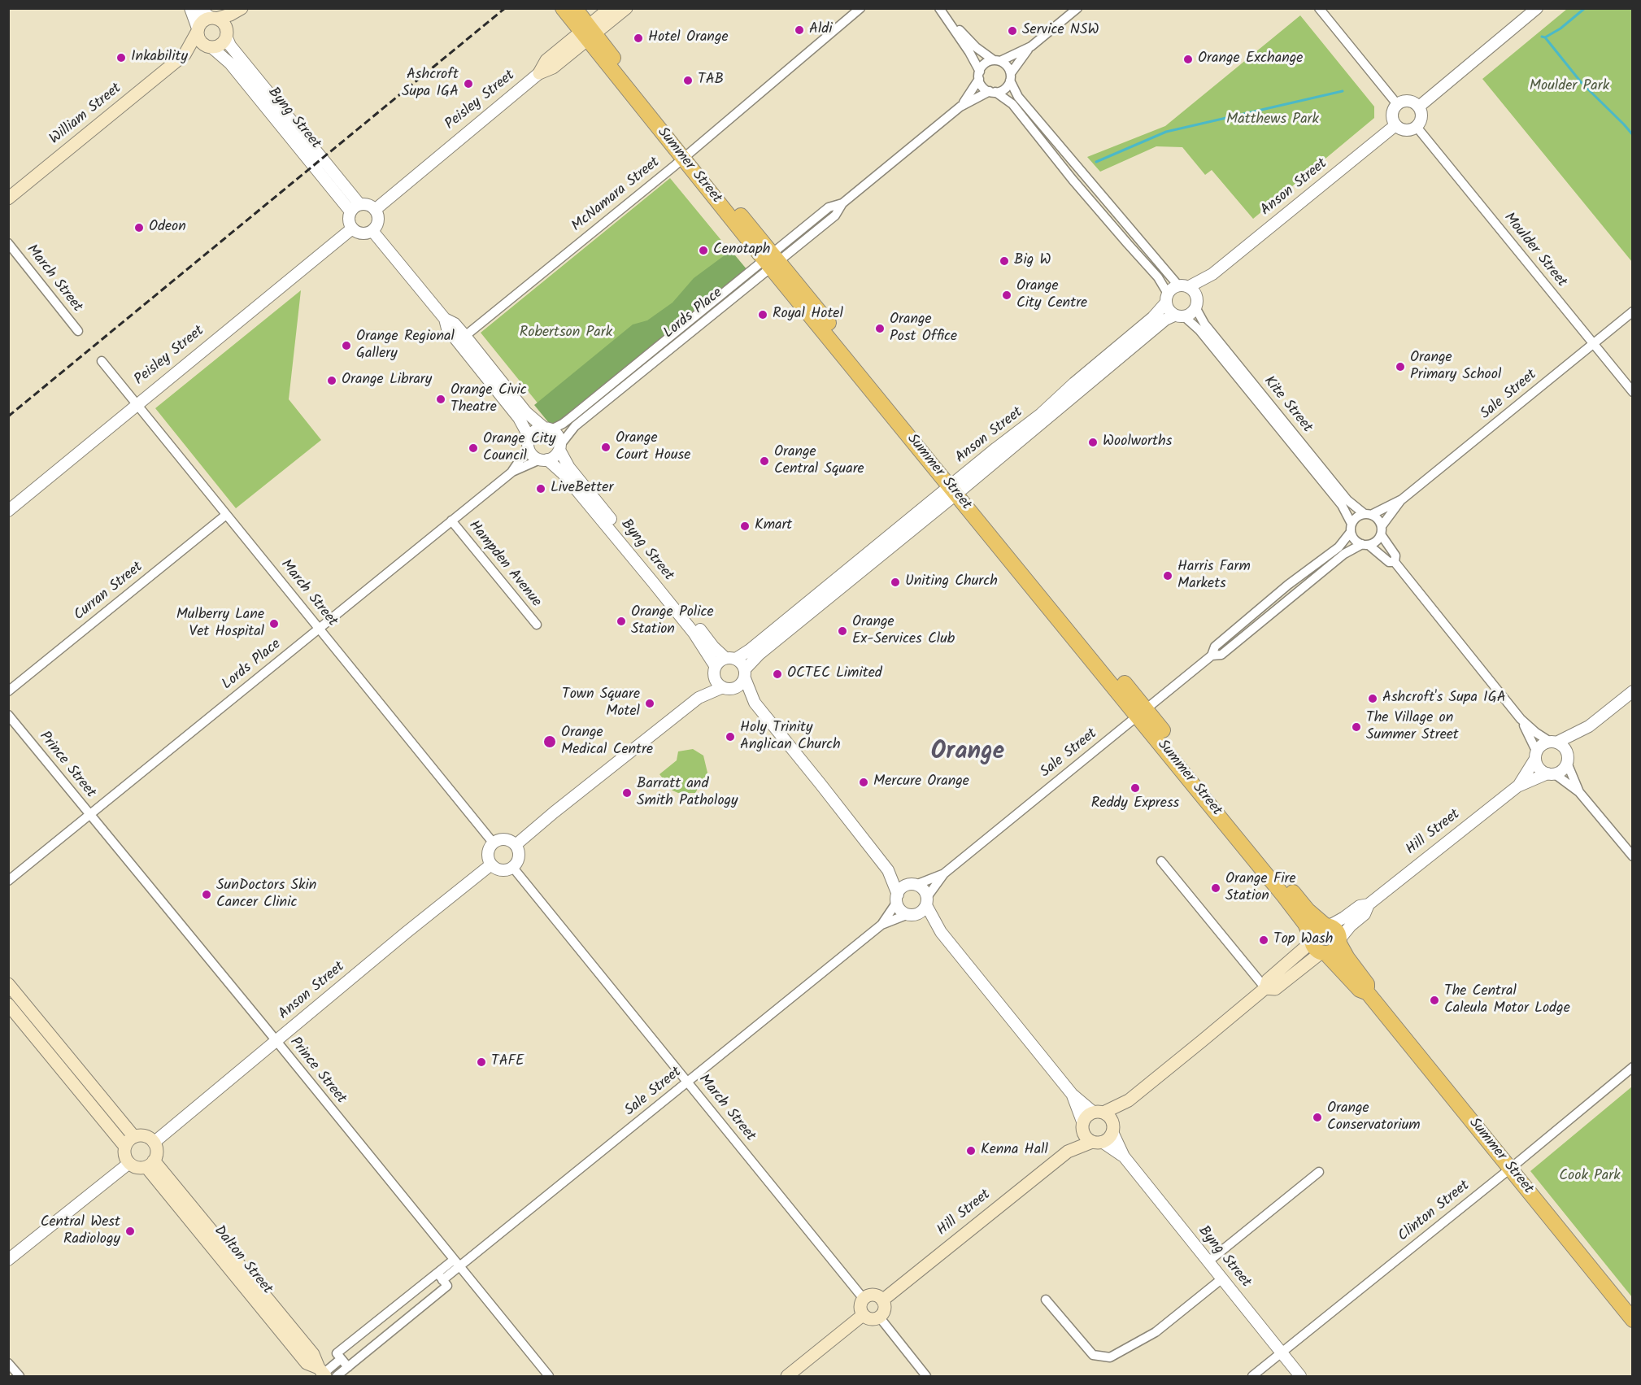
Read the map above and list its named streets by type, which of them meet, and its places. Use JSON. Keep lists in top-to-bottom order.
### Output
{
  "streets": {
    "highway": ["Summer Street"],
    "main road": [
      "Peisley Street",
      "William Street",
      "Hill Street",
      "Dalton Street"
    ],
    "street": [
      "Byng Street",
      "Anson Street",
      "McNamara Street",
      "Moulder Street",
      "March Street",
      "Lords Place",
      "Sale Street",
      "Kite Street",
      "Hampden Avenue",
      "Curran Street",
      "Prince Street",
      "Clinton Street"
    ]
  },
  "crossings": [
    ["Peisley Street", "Byng Street"],
    ["Peisley Street", "Summer Street"],
    ["Peisley Street", "March Street"],
    ["William Street", "Byng Street"],
    ["Byng Street", "Anson Street"],
    ["Byng Street", "Lords Place"],
    ["Byng Street", "Hill Street"],
    ["Byng Street", "Clinton Street"],
    ["Summer Street", "Anson Street"],
    ["Summer Street", "McNamara Street"],
    ["Summer Street", "Lords Place"],
    ["Summer Street", "Sale Street"],
    ["Summer Street", "Hill Street"],
    ["Summer Street", "Clinton Street"],
    ["Anson Street", "Moulder Street"],
    ["Anson Street", "March Street"],
    ["Anson Street", "Kite Street"],
    ["Anson Street", "Prince Street"],
    ["Anson Street", "Dalton Street"],
    ["Moulder Street", "Sale Street"],
    ["March Street", "Lords Place"],
    ["March Street", "Sale Street"],
    ["March Street", "Curran Street"],
    ["March Street", "Hill Street"],
    ["Lords Place", "Hampden Avenue"],
    ["Lords Place", "Prince Street"],
    ["Sale Street", "Kite Street"],
    ["Sale Street", "Prince Street"],
    ["Sale Street", "Dalton Street"]
  ],
  "districts": ["Orange"],
  "parks": [
    "Moulder Park",
    "Matthews Park",
    "Robertson Park",
    "Cook Park"
  ],
  "places": [
    "Aldi",
    "Service NSW",
    "Hotel Orange",
    "Inkability",
    "Orange Exchange",
    "TAB",
    "Ashcroft Supa IGA",
    "Odeon",
    "Cenotaph",
    "Big W",
    "Orange City Centre",
    "Royal Hotel",
    "Orange Post Office",
    "Orange Regional Gallery",
    "Orange Primary School",
    "Orange Library",
    "Orange Civic Theatre",
    "Woolworths",
    "Orange Court House",
    "Orange City Council",
    "Orange Central Square",
    "LiveBetter",
    "Kmart",
    "Harris Farm Markets",
    "Uniting Church",
    "Orange Police Station",
    "Mulberry Lane Vet Hospital",
    "Orange Ex-Services Club",
    "OCTEC Limited",
    "Ashcroft's Supa IGA",
    "Town Square Motel",
    "The Village on Summer Street",
    "Holy Trinity Anglican Church",
    "Orange Medical Centre",
    "Mercure Orange",
    "Reddy Express",
    "Barratt and Smith Pathology",
    "Orange Fire Station",
    "SunDoctors Skin Cancer Clinic",
    "Top Wash",
    "The Central Caleula Motor Lodge",
    "TAFE",
    "Orange Conservatorium",
    "Kenna Hall",
    "Central West Radiology"
  ]
}
